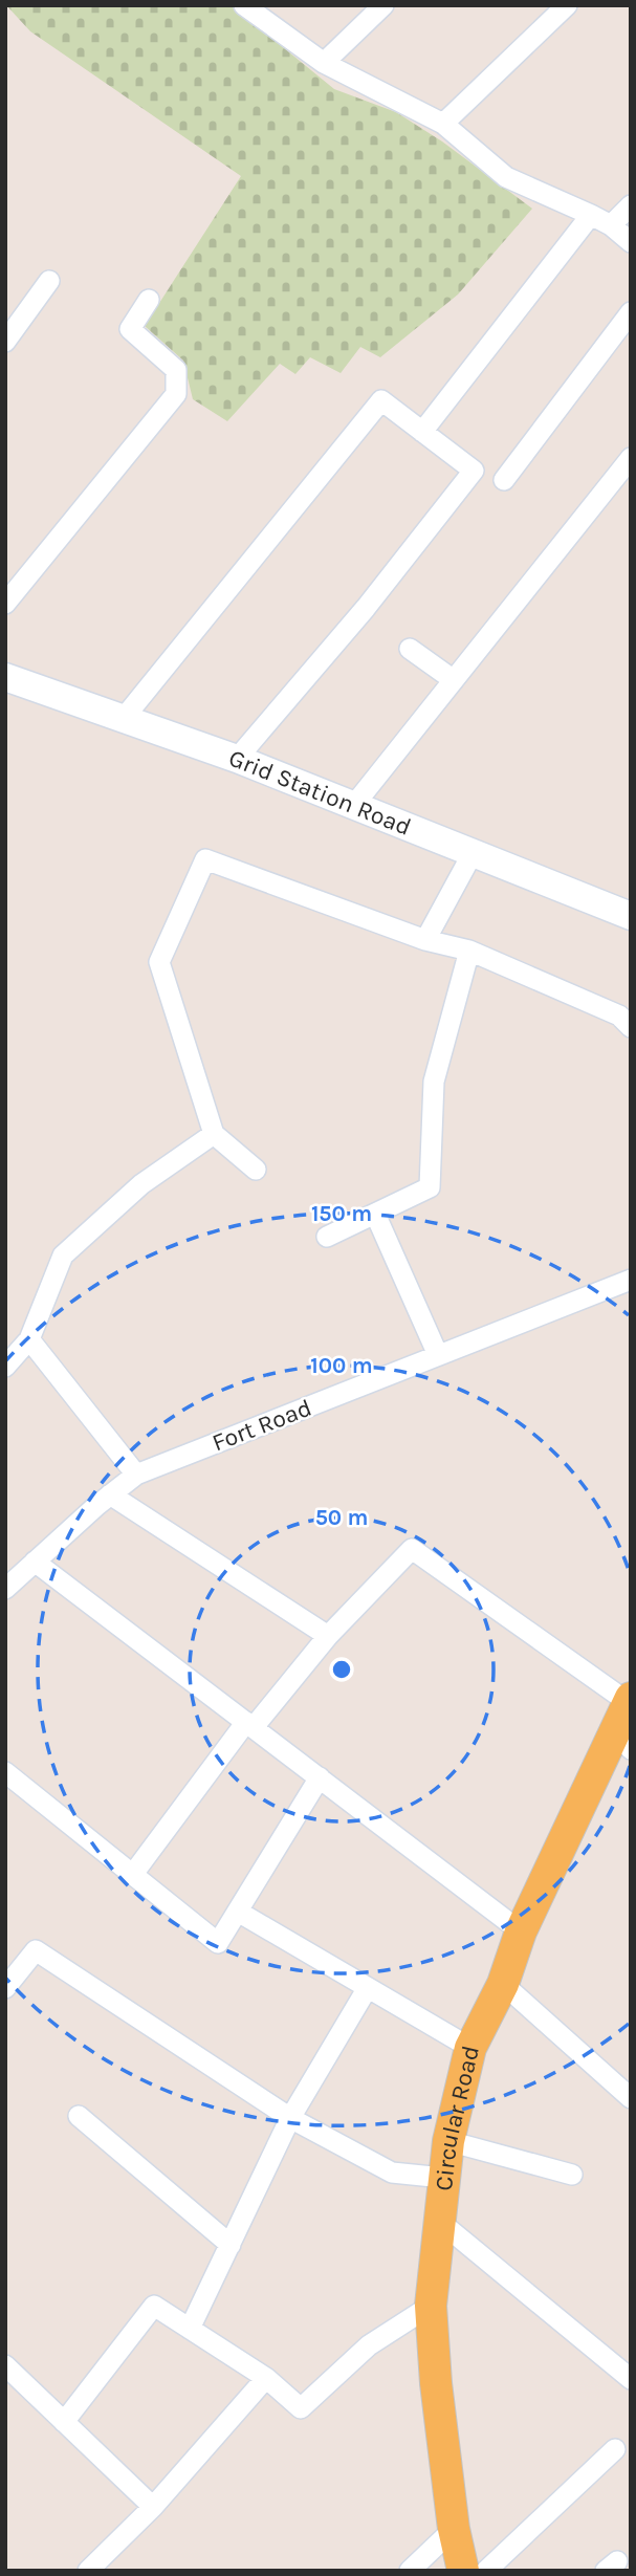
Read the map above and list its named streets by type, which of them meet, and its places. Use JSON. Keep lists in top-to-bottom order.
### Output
{
  "streets": {
    "main road": ["Grid Station Road", "Circular Road"],
    "street": ["Fort Road"]
  },
  "rings": ["150 m", "100 m", "50 m"]
}
